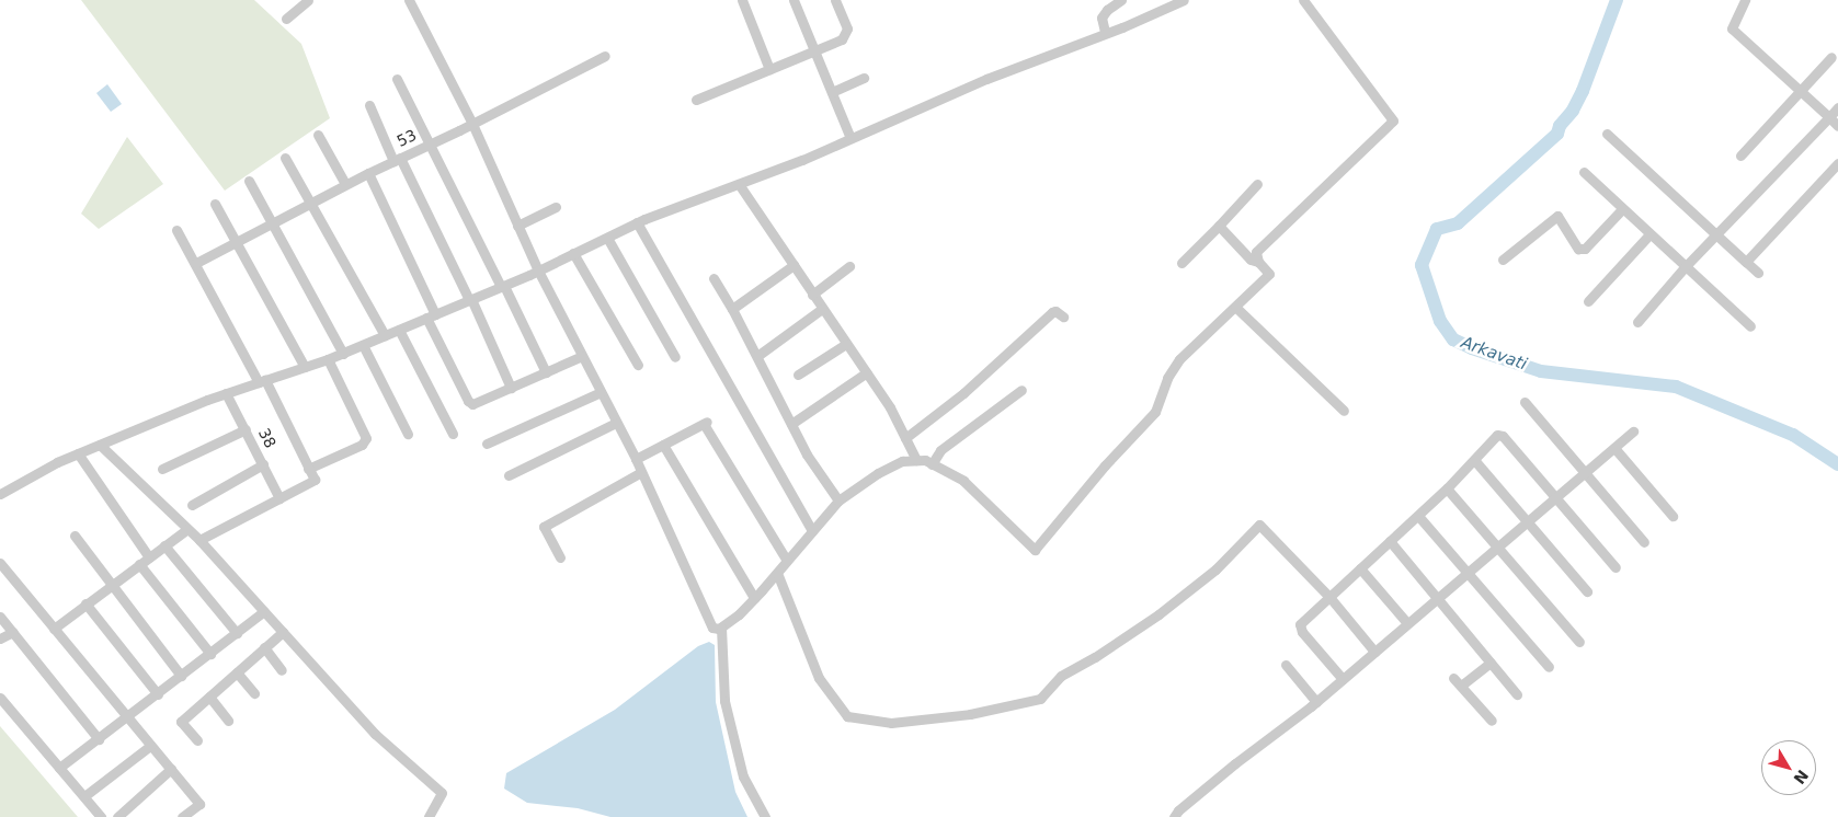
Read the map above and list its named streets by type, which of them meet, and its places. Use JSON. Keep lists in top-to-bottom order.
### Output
{
  "streets": {
    "street": ["53", "38"]
  },
  "water": ["Arkavati"],
  "north": "bottom right"
}
